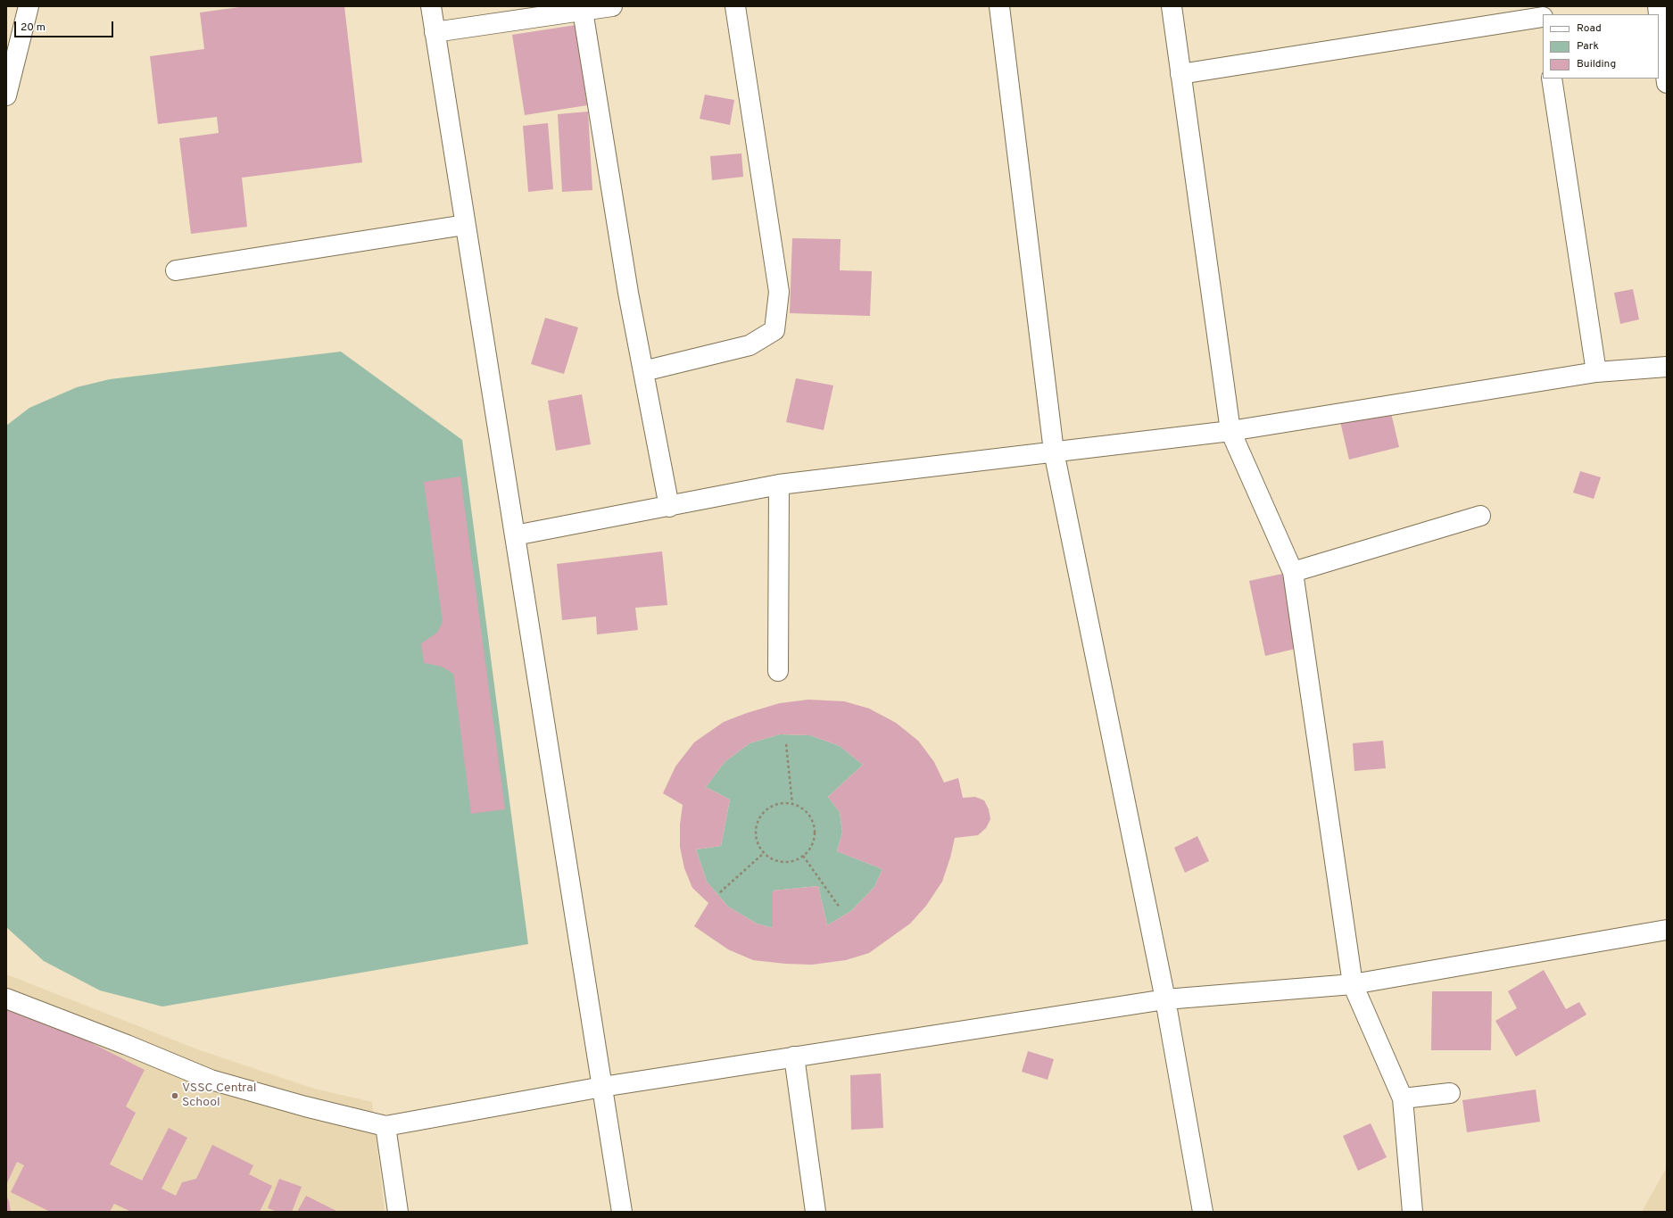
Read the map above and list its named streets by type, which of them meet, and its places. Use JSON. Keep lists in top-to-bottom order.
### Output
{
  "places": ["VSSC Central School"],
  "legend": ["Road", "Park", "Building"],
  "scale_bar": "20 m"
}
